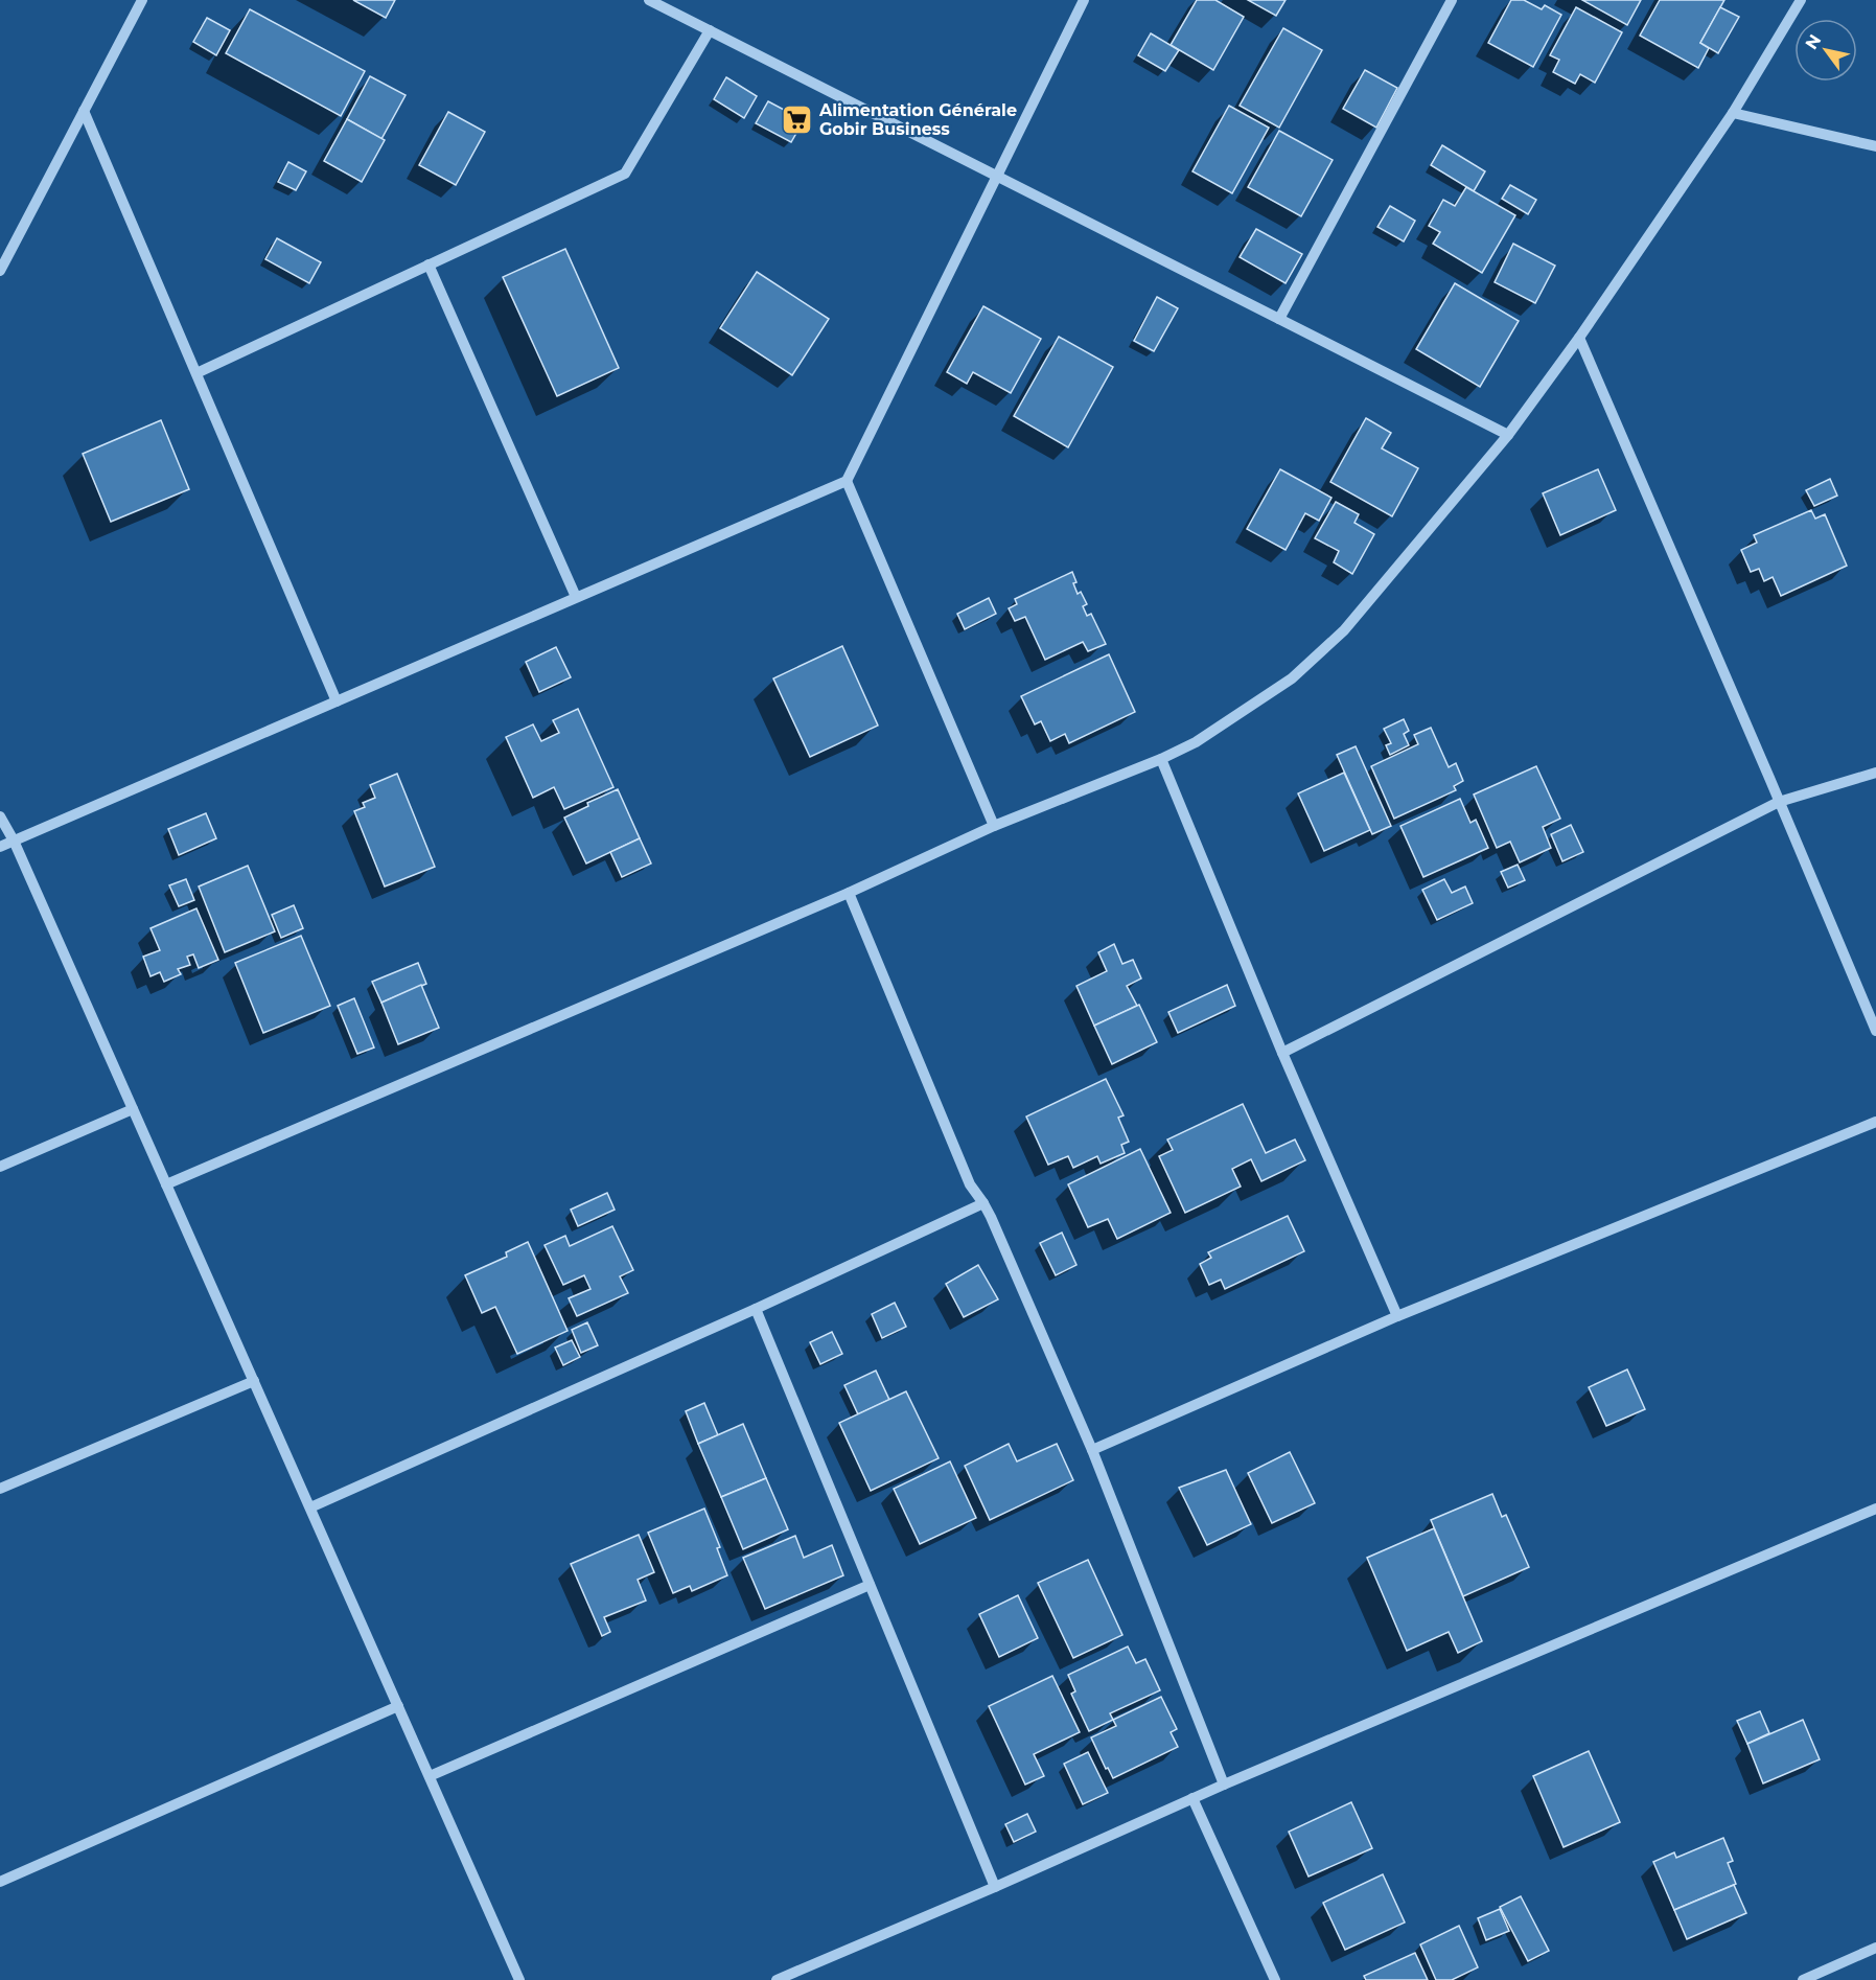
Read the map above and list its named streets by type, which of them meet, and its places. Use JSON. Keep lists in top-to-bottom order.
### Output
{
  "places": {
    "supermarket": ["Alimentation Générale Gobir Business"]
  },
  "north": "top left"
}
